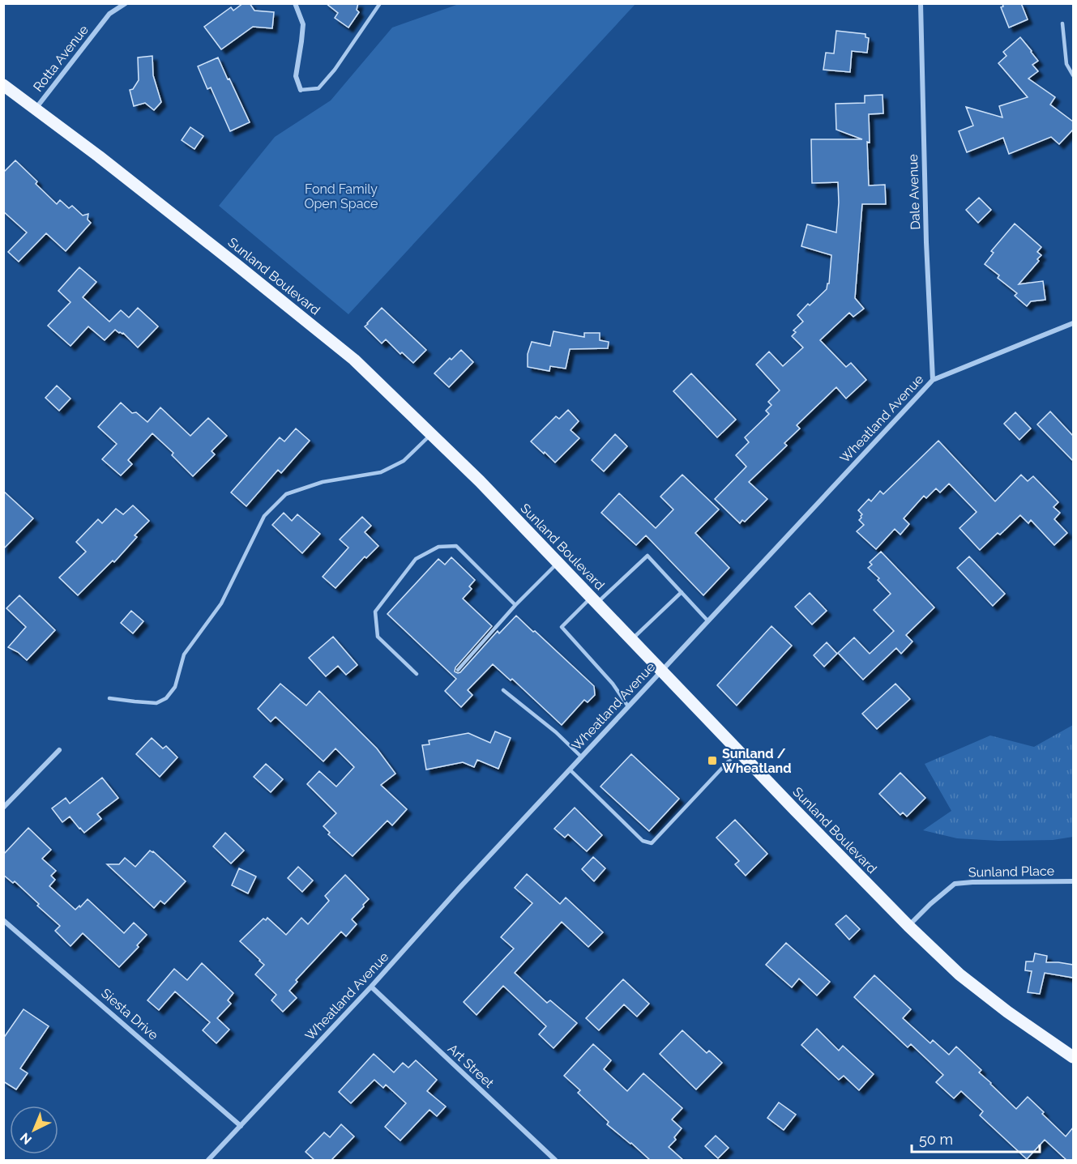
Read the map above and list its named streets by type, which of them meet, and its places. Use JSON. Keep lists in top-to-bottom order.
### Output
{
  "streets": {
    "main road": ["Sunland Boulevard"],
    "street": [
      "Rotta Avenue",
      "Dale Avenue",
      "Wheatland Avenue",
      "Sunland Place",
      "Siesta Drive",
      "Art Street"
    ]
  },
  "crossings": [
    ["Rotta Avenue", "Sunland Boulevard"],
    ["Dale Avenue", "Wheatland Avenue"],
    ["Sunland Boulevard", "Wheatland Avenue"],
    ["Sunland Boulevard", "Sunland Place"],
    ["Wheatland Avenue", "Siesta Drive"],
    ["Wheatland Avenue", "Art Street"]
  ],
  "parks": ["Fond Family Open Space"],
  "places": {
    "transit": ["Sunland / Wheatland"]
  },
  "scale_bar": "50 m",
  "north": "bottom left"
}
